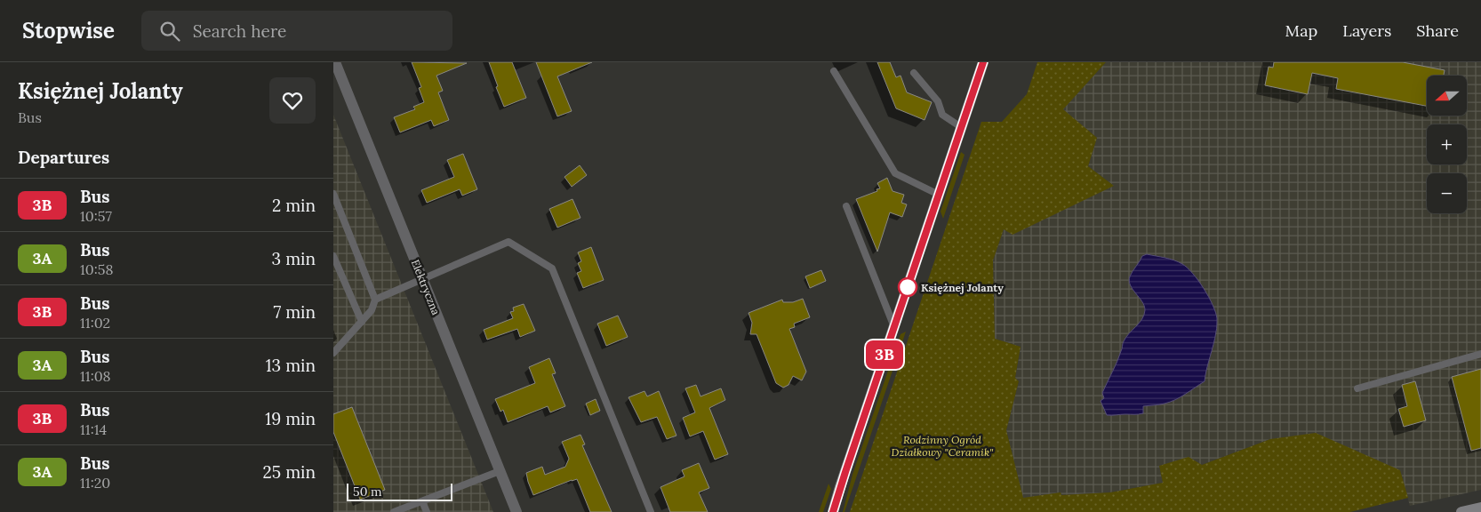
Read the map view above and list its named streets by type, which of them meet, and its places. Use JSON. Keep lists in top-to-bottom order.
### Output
{
  "streets": {
    "street": ["Elektryczna"]
  },
  "parks": ["Rodzinny Ogród Działkowy \"Ceramik\""],
  "places": ["Księżnej Jolanty"],
  "lines": ["bus line 3B"],
  "scale_bar": "50 m",
  "north": "left",
  "page": {
    "header": "Stopwise",
    "search": "Search here",
    "nav": ["Map", "Layers", "Share"],
    "heading": [
      ["Księżnej Jolanty", "Bus"],
      "Departures"
    ],
    "on_map": "3B",
    "map_buttons": ["+", "−"],
    "list": [
      {
        "mark": "3B",
        "name": "Bus",
        "note": "10:57",
        "value": "2 min"
      },
      {
        "mark": "3A",
        "name": "Bus",
        "note": "10:58",
        "value": "3 min"
      },
      {
        "mark": "3B",
        "name": "Bus",
        "note": "11:02",
        "value": "7 min"
      },
      {
        "mark": "3A",
        "name": "Bus",
        "note": "11:08",
        "value": "13 min"
      },
      {
        "mark": "3B",
        "name": "Bus",
        "note": "11:14",
        "value": "19 min"
      },
      {
        "mark": "3A",
        "name": "Bus",
        "note": "11:20",
        "value": "25 min"
      }
    ],
    "scale": "50 m"
  }
}
